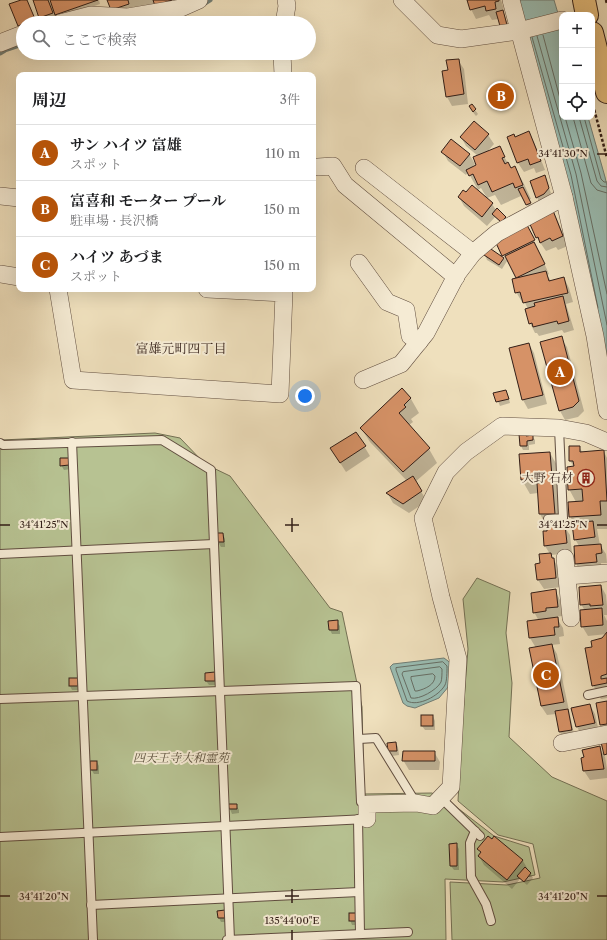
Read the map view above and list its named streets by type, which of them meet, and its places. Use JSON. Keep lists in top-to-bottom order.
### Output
{
  "districts": ["富雄元町四丁目"],
  "parks": ["四天王寺大和霊苑"],
  "places": {
    "building": ["大野 石材"]
  },
  "page": {
    "map_buttons": ["+", "−"],
    "search": "ここで検索",
    "heading": ["周辺", "3件"],
    "pins": ["B", "A", "C"],
    "list": [
      {
        "mark": "A",
        "name": "サン ハイツ 富雄",
        "note": "スポット",
        "value": "110 m"
      },
      {
        "mark": "B",
        "name": "富喜和 モーター プール",
        "note": "駐車場 · 長沢橋",
        "value": "150 m"
      },
      {
        "mark": "C",
        "name": "ハイツ あづま",
        "note": "スポット",
        "value": "150 m"
      }
    ]
  },
  "coordinates": [
    "34°41'30\"N",
    "34°41'25\"N",
    "34°41'20\"N",
    "135°44'00\"E"
  ]
}
